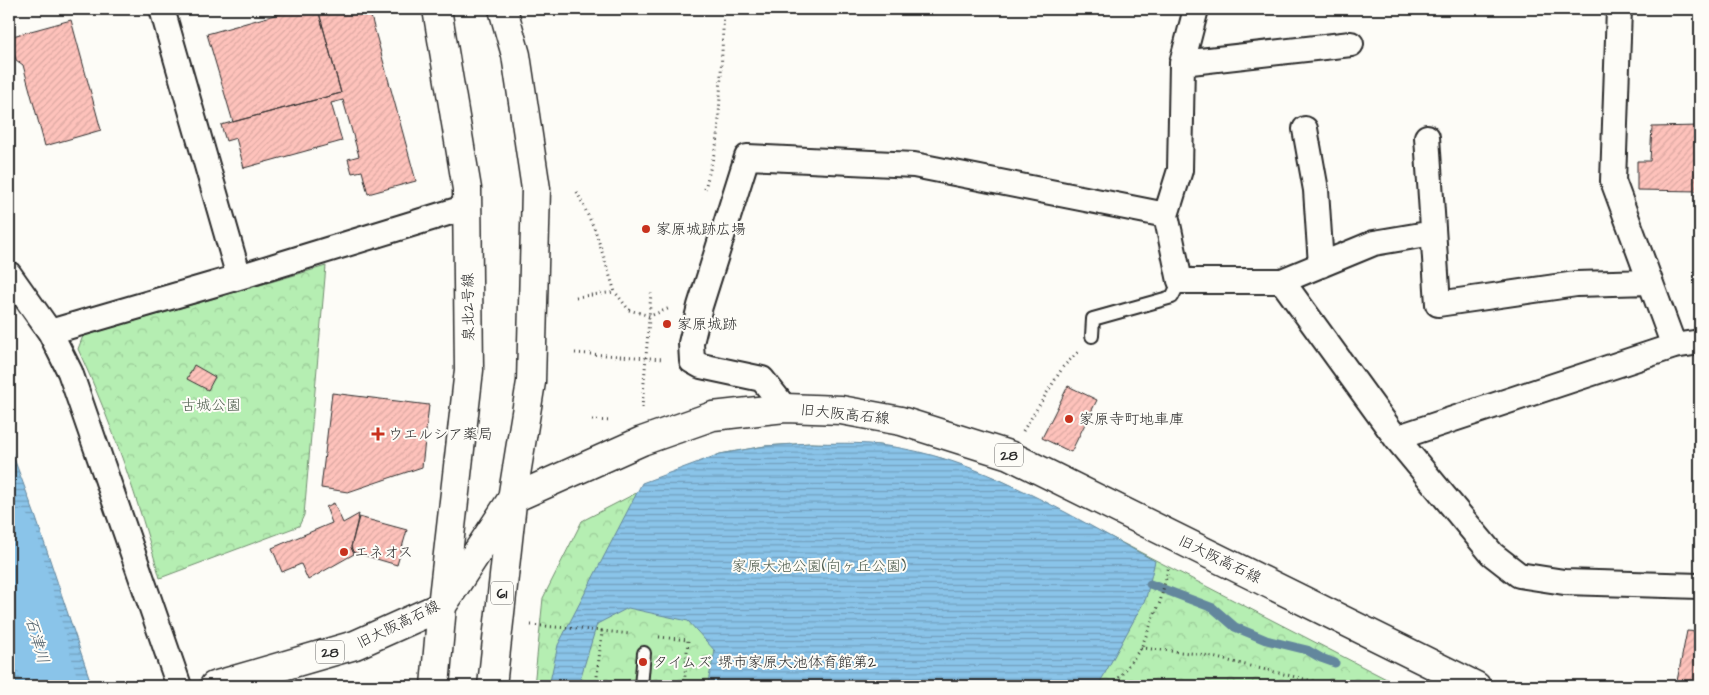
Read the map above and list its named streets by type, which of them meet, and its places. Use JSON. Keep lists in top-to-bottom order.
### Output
{
  "streets": {
    "main road": [
      "泉北2号線",
      "旧大阪高石線",
      "28",
      "61"
    ]
  },
  "crossings": [
    ["泉北2号線", "旧大阪高石線"],
    ["旧大阪高石線", "61"]
  ],
  "water": ["石津川"],
  "parks": ["古城公園", "家原大池公園(向ヶ丘公園)"],
  "places": {
    "other": [
      "家原城跡広場",
      "家原城跡",
      "家原寺町地車庫",
      "エネオス",
      "タイムズ 堺市家原大池体育館第2"
    ],
    "health": ["ウエルシア薬局"]
  }
}
